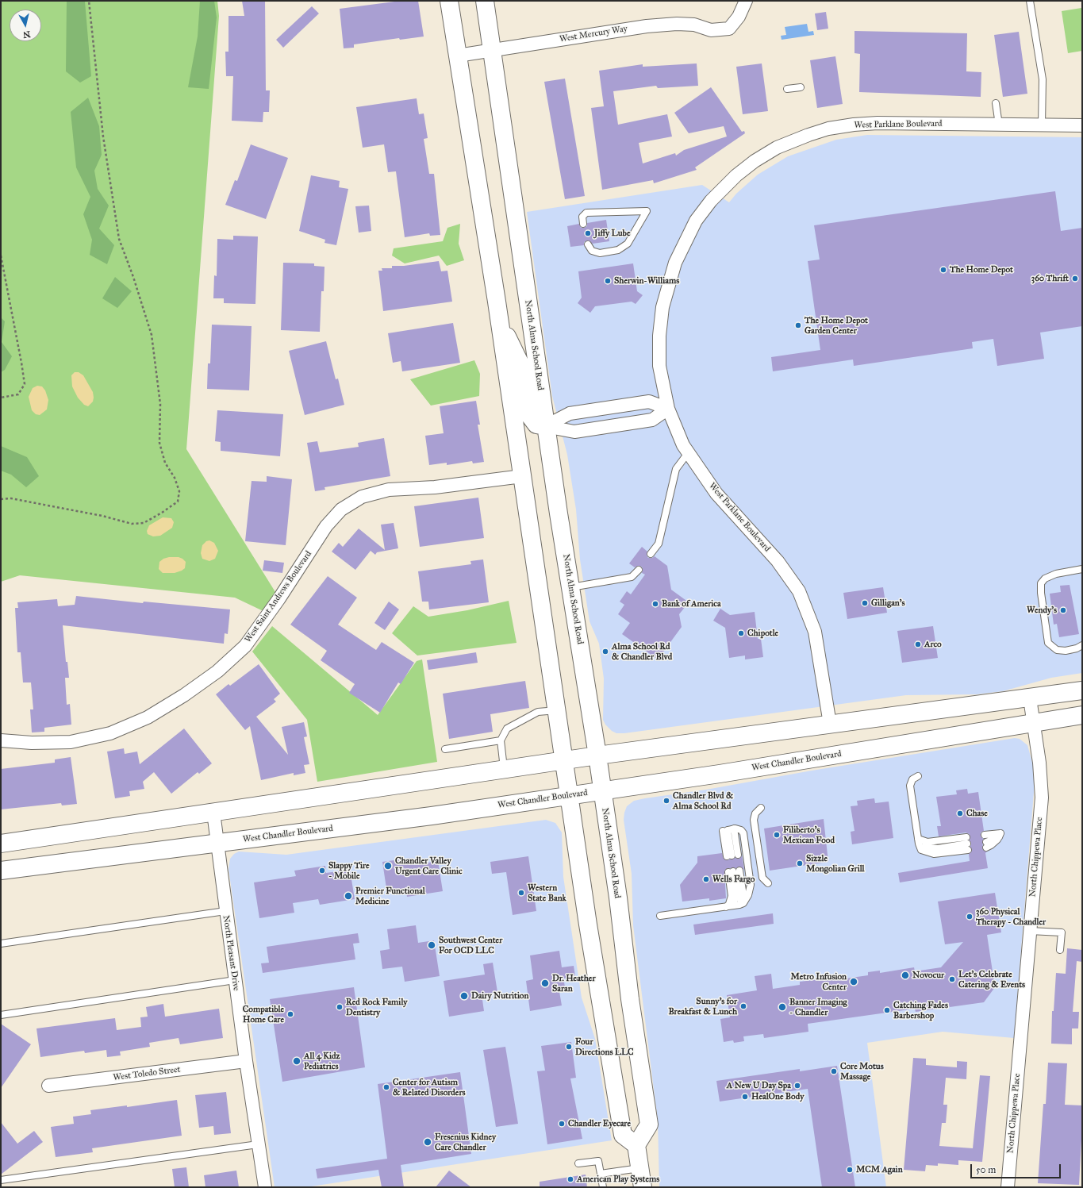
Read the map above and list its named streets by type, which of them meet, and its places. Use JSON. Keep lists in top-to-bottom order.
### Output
{
  "streets": {
    "main road": ["North Alma School Road", "West Chandler Boulevard"],
    "street": [
      "West Mercury Way",
      "West Parklane Boulevard",
      "West Saint Andrews Boulevard",
      "North Chippewa Place",
      "North Pleasant Drive",
      "West Toledo Street"
    ]
  },
  "crossings": [
    ["West Mercury Way", "North Alma School Road"],
    ["North Alma School Road", "West Chandler Boulevard"],
    ["West Chandler Boulevard", "North Chippewa Place"],
    ["West Chandler Boulevard", "North Pleasant Drive"],
    ["North Pleasant Drive", "West Toledo Street"]
  ],
  "places": [
    "Jiffy Lube",
    "The Home Depot",
    "360 Thrift",
    "Sherwin-Williams",
    "The Home Depot Garden Center",
    "Gilligan's",
    "Bank of America",
    "Wendy's",
    "Chipotle",
    "Arco",
    "Alma School Rd & Chandler Blvd",
    "Chandler Blvd & Alma School Rd",
    "Chase",
    "Filiberto’s Mexican Food",
    "Sizzle Mongolian Grill",
    "Chandler Valley Urgent Care Clinic",
    "Slappy Tire - Mobile",
    "Wells Fargo",
    "Western State Bank",
    "Premier Functional Medicine",
    "360 Physical Therapy - Chandler",
    "Southwest Center For OCD LLC",
    "Novocur",
    "Let's Celebrate Catering & Events",
    "Metro Infusion Center",
    "Dr. Heather Saran",
    "Dairy Nutrition",
    "Sunny's for Breakfast & Lunch",
    "Red Rock Family Dentistry",
    "Banner Imaging - Chandler",
    "Catching Fades Barbershop",
    "Compatible Home Care",
    "Four Directions LLC",
    "All 4 Kidz Pediatrics",
    "Core Motus Massage",
    "A New U Day Spa",
    "Center for Autism & Related Disorders",
    "HealOne Body",
    "Chandler Eyecare",
    "Fresenius Kidney Care Chandler",
    "MCM Again",
    "American Play Systems"
  ],
  "scale_bar": "50 m",
  "north": "bottom"
}
